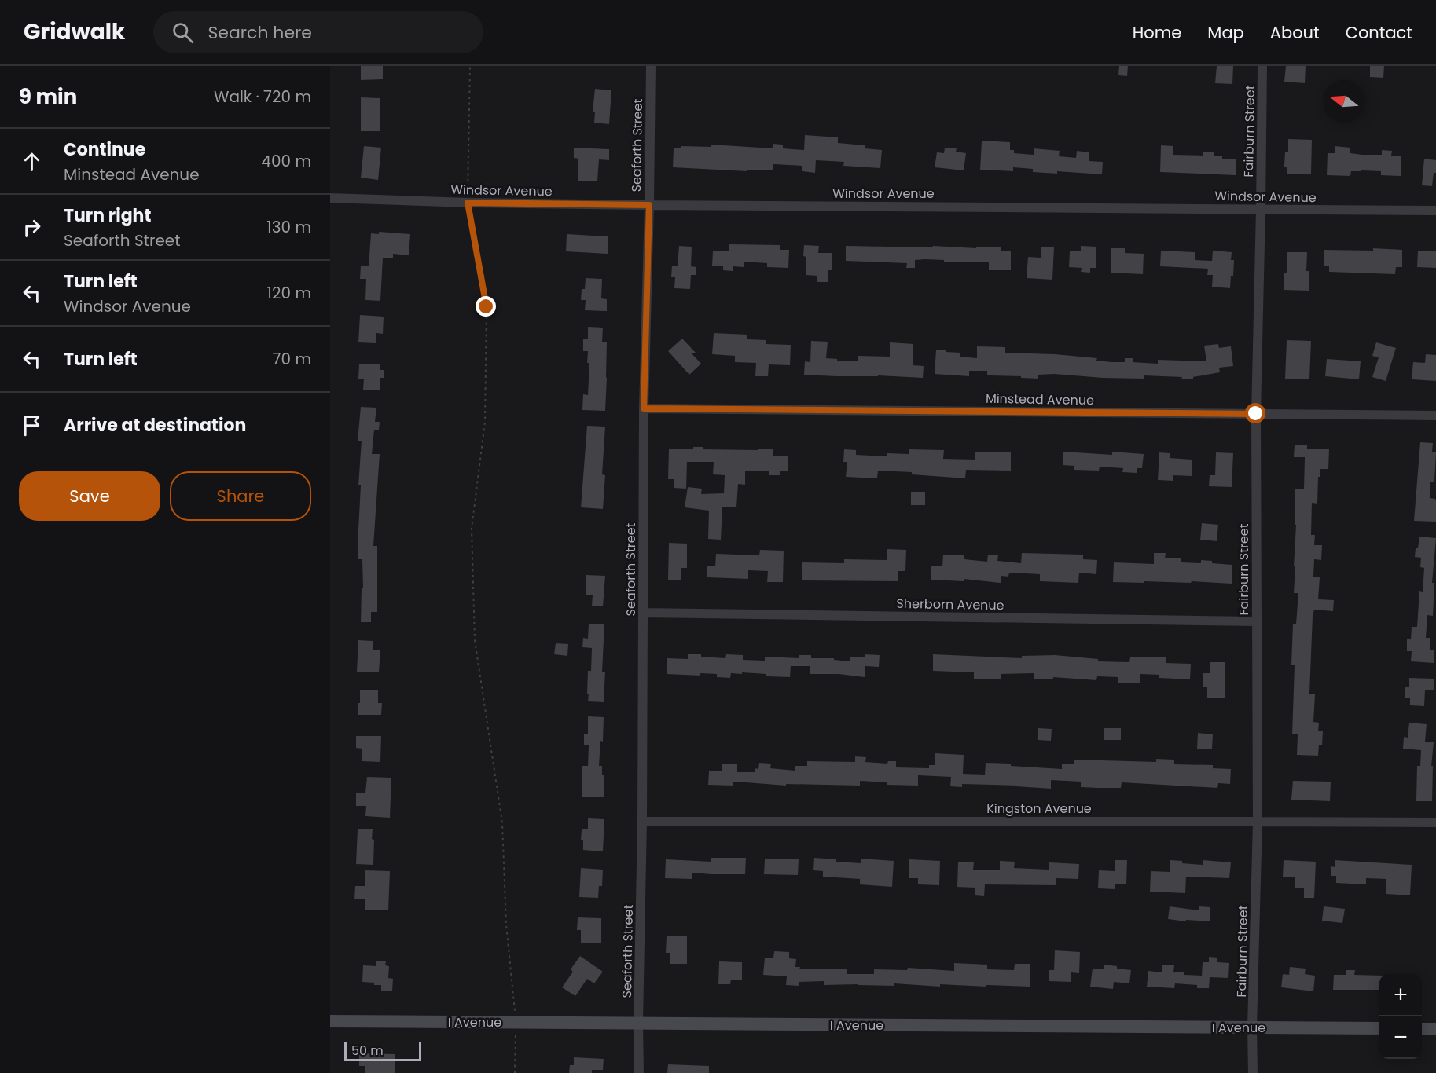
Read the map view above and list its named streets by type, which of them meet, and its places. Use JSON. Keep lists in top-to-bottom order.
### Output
{
  "streets": {
    "main road": ["I Avenue"],
    "street": [
      "Fairburn Street",
      "Seaforth Street",
      "Windsor Avenue",
      "Minstead Avenue",
      "Sherborn Avenue",
      "Kingston Avenue"
    ]
  },
  "crossings": [
    ["Fairburn Street", "Windsor Avenue"],
    ["Fairburn Street", "Minstead Avenue"],
    ["Fairburn Street", "Sherborn Avenue"],
    ["Fairburn Street", "Kingston Avenue"],
    ["Fairburn Street", "I Avenue"],
    ["Seaforth Street", "Windsor Avenue"],
    ["Seaforth Street", "Minstead Avenue"],
    ["Seaforth Street", "Sherborn Avenue"],
    ["Seaforth Street", "Kingston Avenue"],
    ["Seaforth Street", "I Avenue"]
  ],
  "scale_bar": "50 m",
  "north": "left",
  "page": {
    "header": "Gridwalk",
    "search": "Search here",
    "nav": [
      "Home",
      "Map",
      "About",
      "Contact"
    ],
    "heading": ["9 min", "Walk · 720 m"],
    "list": [
      ["Continue", "Minstead Avenue", "400 m"],
      ["Turn right", "Seaforth Street", "130 m"],
      ["Turn left", "Windsor Avenue", "120 m"],
      ["Turn left", "70 m"],
      "Arrive at destination"
    ],
    "buttons": ["Save", "Share"],
    "map_buttons": ["+", "−"],
    "scale": "50 m"
  }
}
